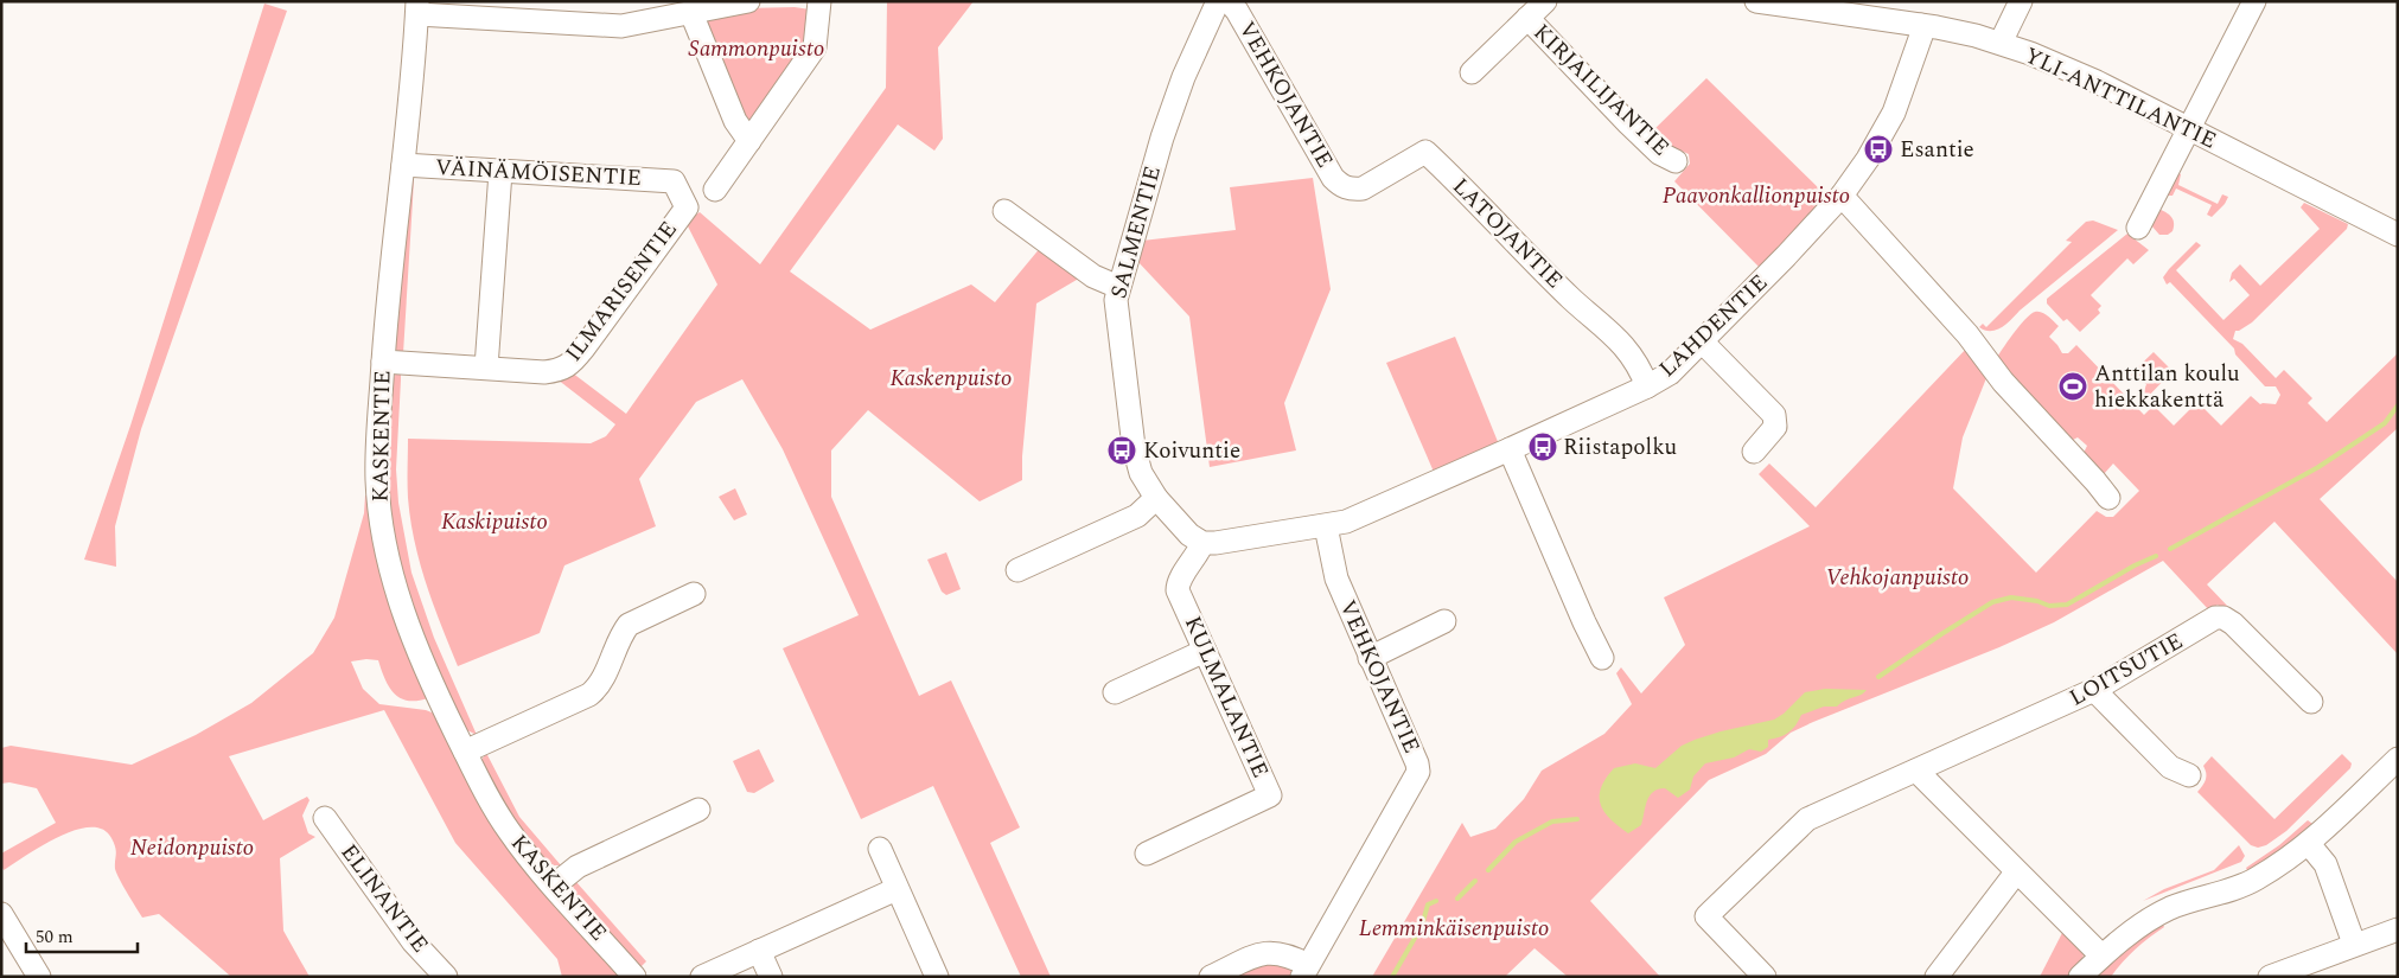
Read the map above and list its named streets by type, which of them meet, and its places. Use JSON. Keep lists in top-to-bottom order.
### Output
{
  "streets": {
    "street": [
      "KIRJAILIJANTIE",
      "VEHKOJANTIE",
      "YLI-ANTTILANTIE",
      "VÄINÄMÖISENTIE",
      "SALMENTIE",
      "LATOJANTIE",
      "ILMARISENTIE",
      "LAHDENTIE",
      "KASKENTIE",
      "LOITSUTIE",
      "KULMALANTIE",
      "ELINANTIE"
    ]
  },
  "crossings": [
    ["VEHKOJANTIE", "LATOJANTIE"],
    ["VEHKOJANTIE", "LAHDENTIE"],
    ["YLI-ANTTILANTIE", "LAHDENTIE"],
    ["VÄINÄMÖISENTIE", "ILMARISENTIE"],
    ["VÄINÄMÖISENTIE", "KASKENTIE"],
    ["SALMENTIE", "LAHDENTIE"],
    ["SALMENTIE", "KULMALANTIE"],
    ["LATOJANTIE", "LAHDENTIE"],
    ["ILMARISENTIE", "KASKENTIE"],
    ["LAHDENTIE", "KULMALANTIE"]
  ],
  "parks": [
    "Sammonpuisto",
    "Paavonkallionpuisto",
    "Kaskenpuisto",
    "Kaskipuisto",
    "Vehkojanpuisto",
    "Neidonpuisto",
    "Lemminkäisenpuisto"
  ],
  "places": {
    "bus stop": ["Esantie", "Riistapolku", "Koivuntie"],
    "sports": ["Anttilan koulu hiekkakenttä"]
  },
  "scale_bar": "50 m"
}
